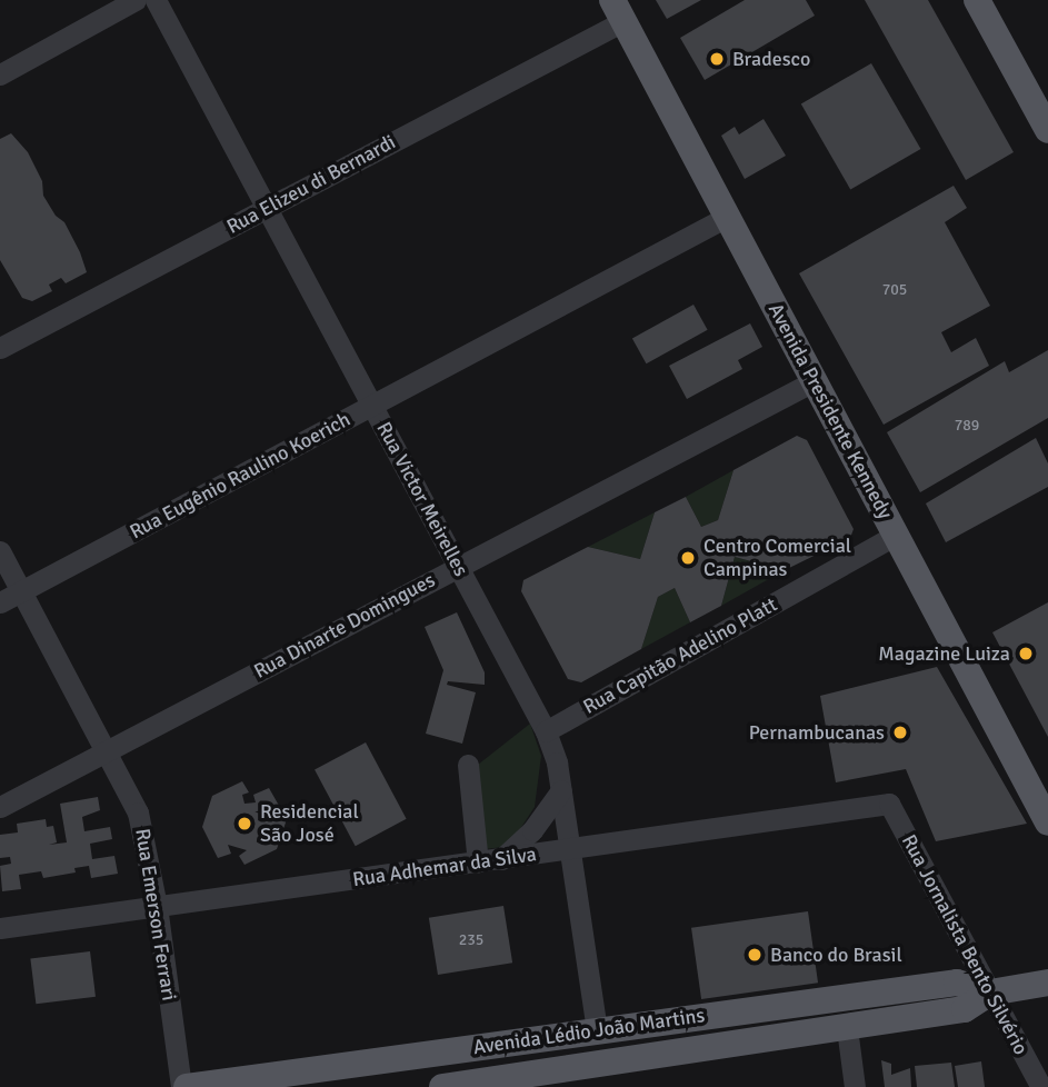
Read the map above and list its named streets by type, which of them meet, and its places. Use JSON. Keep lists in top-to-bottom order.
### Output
{
  "streets": {
    "main road": ["Avenida Presidente Kennedy", "Avenida Lédio João Martins"],
    "street": [
      "Rua Elizeu di Bernardi",
      "Rua Eugênio Raulino Koerich",
      "Rua Victor Meirelles",
      "Rua Dinarte Domingues",
      "Rua Capitão Adelino Platt",
      "Rua Adhemar da Silva",
      "Rua Emerson Ferrari",
      "Rua Jornalista Bento Silvério"
    ]
  },
  "crossings": [
    ["Rua Elizeu di Bernardi", "Avenida Presidente Kennedy"],
    ["Rua Elizeu di Bernardi", "Rua Victor Meirelles"],
    ["Avenida Presidente Kennedy", "Rua Eugênio Raulino Koerich"],
    ["Avenida Presidente Kennedy", "Rua Dinarte Domingues"],
    ["Avenida Presidente Kennedy", "Rua Capitão Adelino Platt"],
    ["Rua Eugênio Raulino Koerich", "Rua Victor Meirelles"],
    ["Rua Eugênio Raulino Koerich", "Rua Emerson Ferrari"],
    ["Rua Victor Meirelles", "Rua Dinarte Domingues"],
    ["Rua Victor Meirelles", "Rua Capitão Adelino Platt"],
    ["Rua Victor Meirelles", "Rua Adhemar da Silva"],
    ["Rua Victor Meirelles", "Avenida Lédio João Martins"],
    ["Rua Dinarte Domingues", "Rua Emerson Ferrari"],
    ["Rua Adhemar da Silva", "Rua Emerson Ferrari"],
    ["Rua Adhemar da Silva", "Rua Jornalista Bento Silvério"],
    ["Rua Emerson Ferrari", "Avenida Lédio João Martins"],
    ["Rua Jornalista Bento Silvério", "Avenida Lédio João Martins"]
  ],
  "places": [
    "Bradesco",
    "Centro Comercial Campinas",
    "Magazine Luiza",
    "Pernambucanas",
    "Residencial São José",
    "Banco do Brasil"
  ],
  "house_numbers": ["705", "789", "235"]
}
